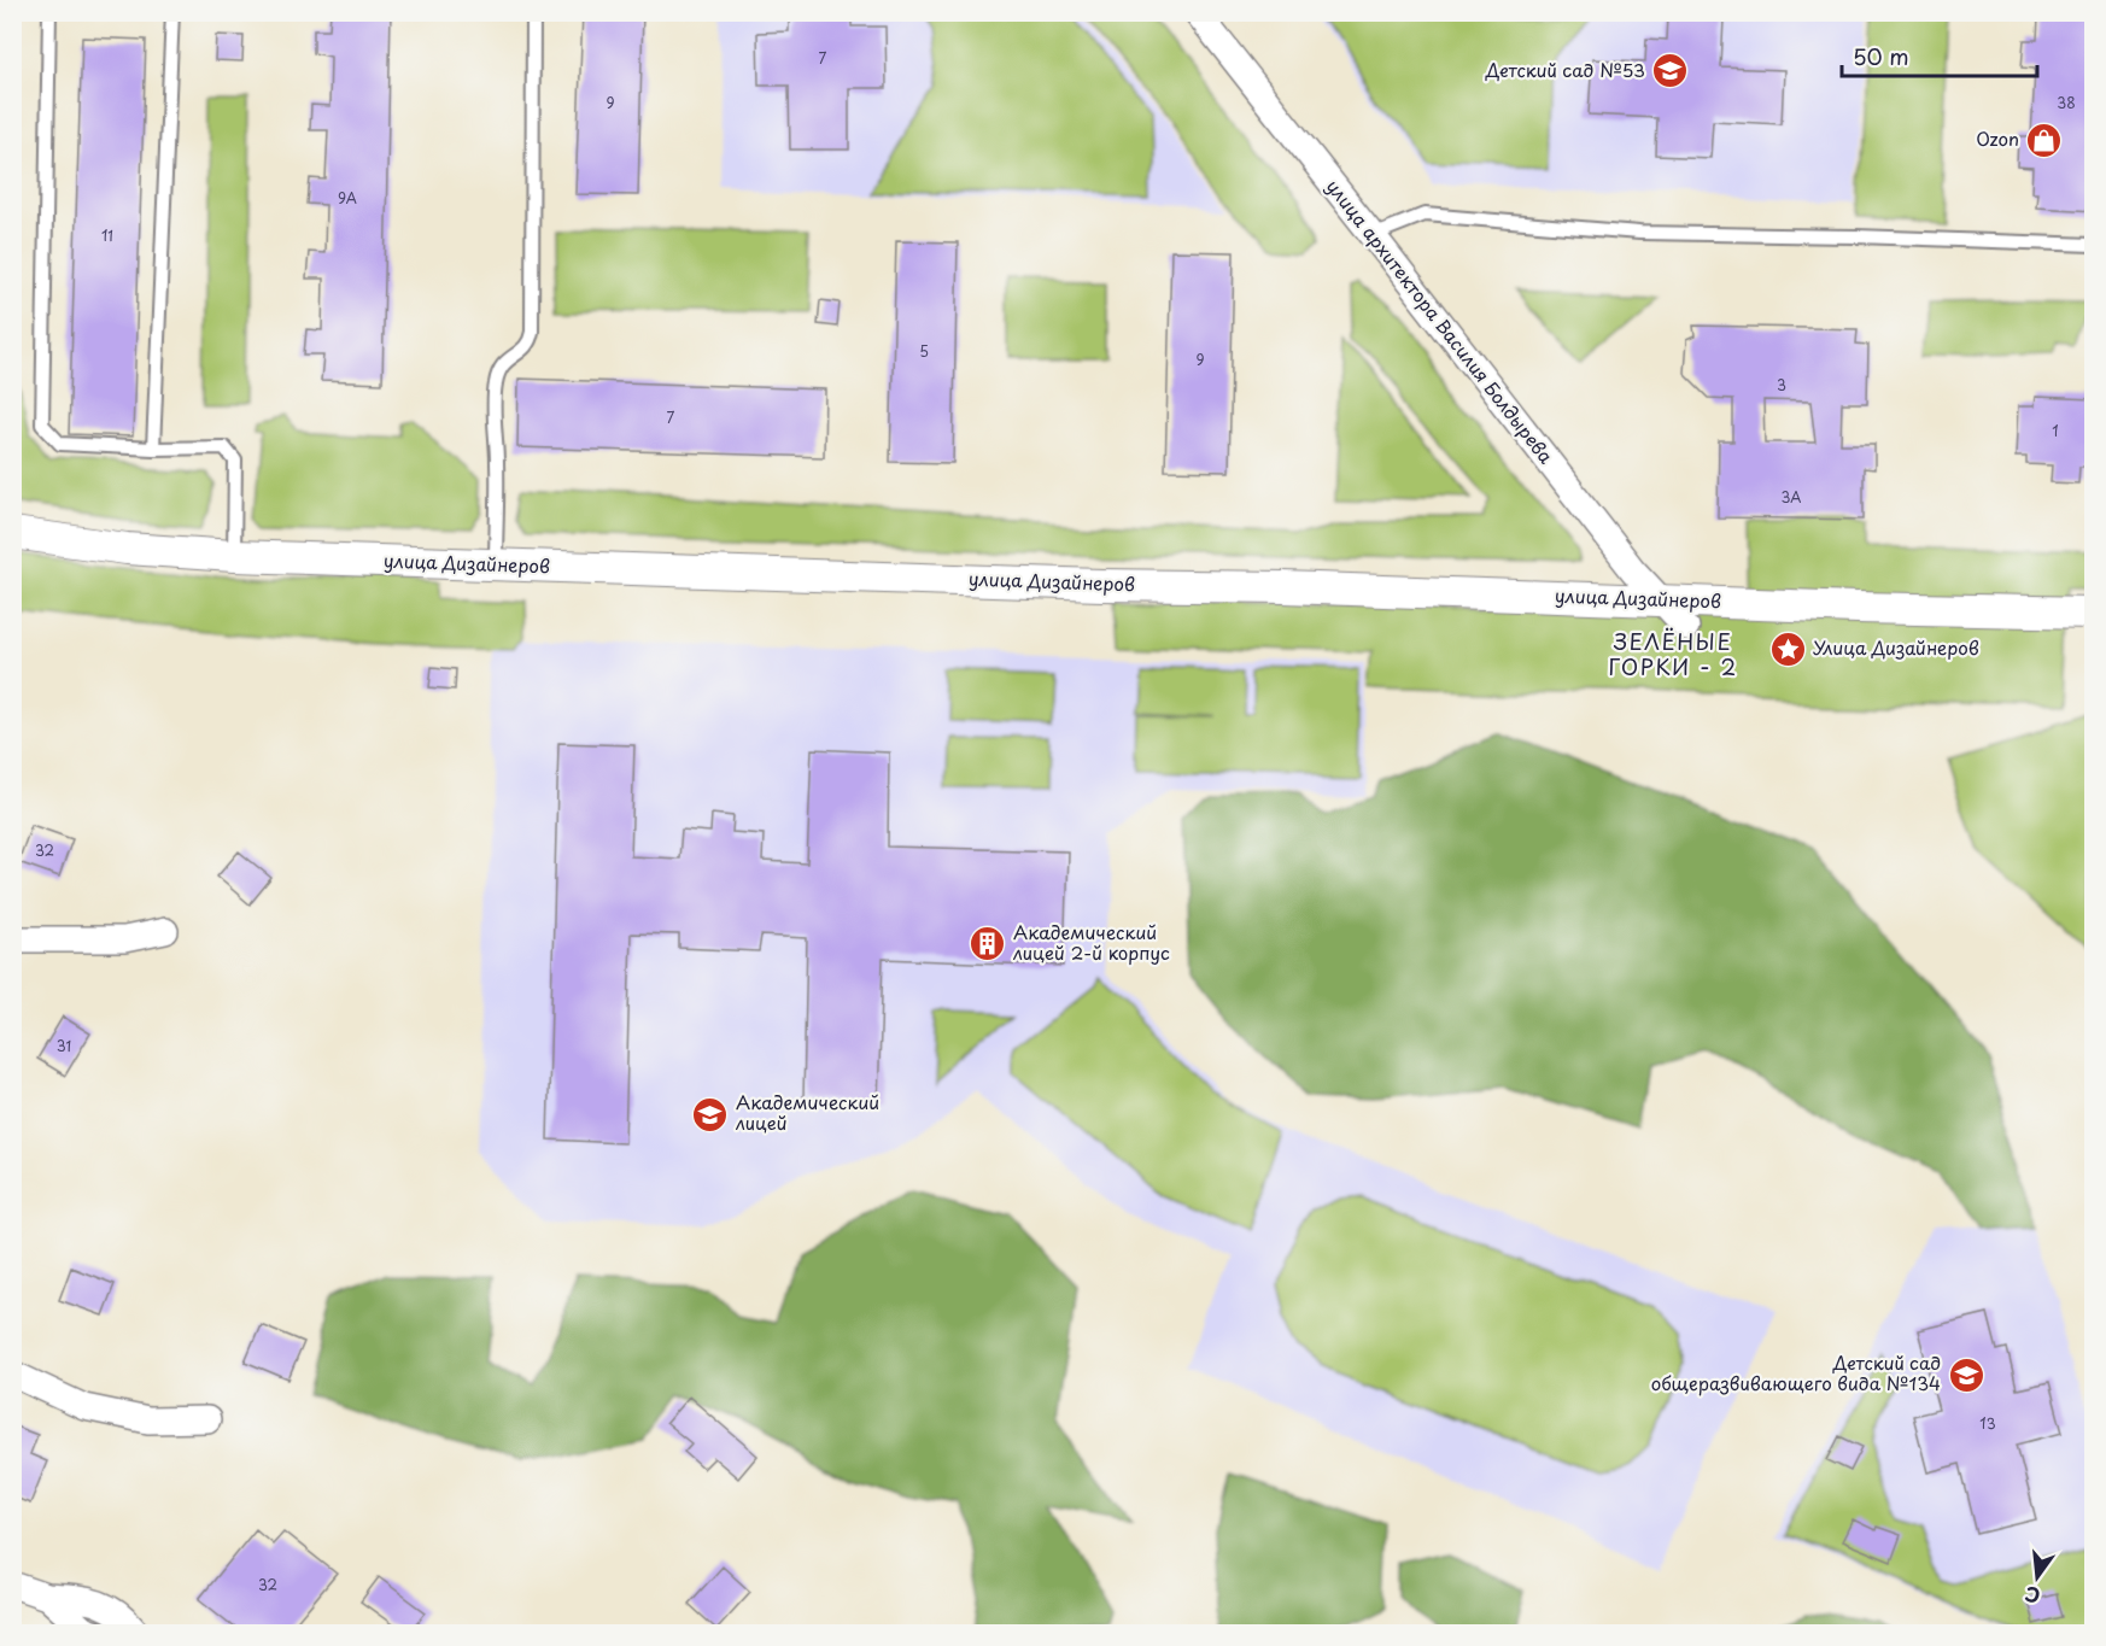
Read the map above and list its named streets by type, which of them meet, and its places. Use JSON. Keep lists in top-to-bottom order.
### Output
{
  "streets": {
    "street": ["улица архитектора Василия Болдырева", "улица Дизайнеров"]
  },
  "crossings": [
    ["улица архитектора Василия Болдырева", "улица Дизайнеров"]
  ],
  "districts": ["ЗЕЛЁНЫЕ ГОРКИ - 2"],
  "places": {
    "school or university": ["Детский сад №53", "Академический лицей", "Детский сад общеразвивающего вида №134"],
    "shop": ["Ozon"],
    "place": ["Улица Дизайнеров"],
    "building": ["Академический лицей 2-й корпус"]
  },
  "house_numbers": [
    "7",
    "9",
    "38",
    "9А",
    "11",
    "5",
    "9",
    "3",
    "7",
    "1",
    "3А",
    "32",
    "31",
    "13",
    "32"
  ],
  "scale_bar": "50 m",
  "north": "bottom"
}
